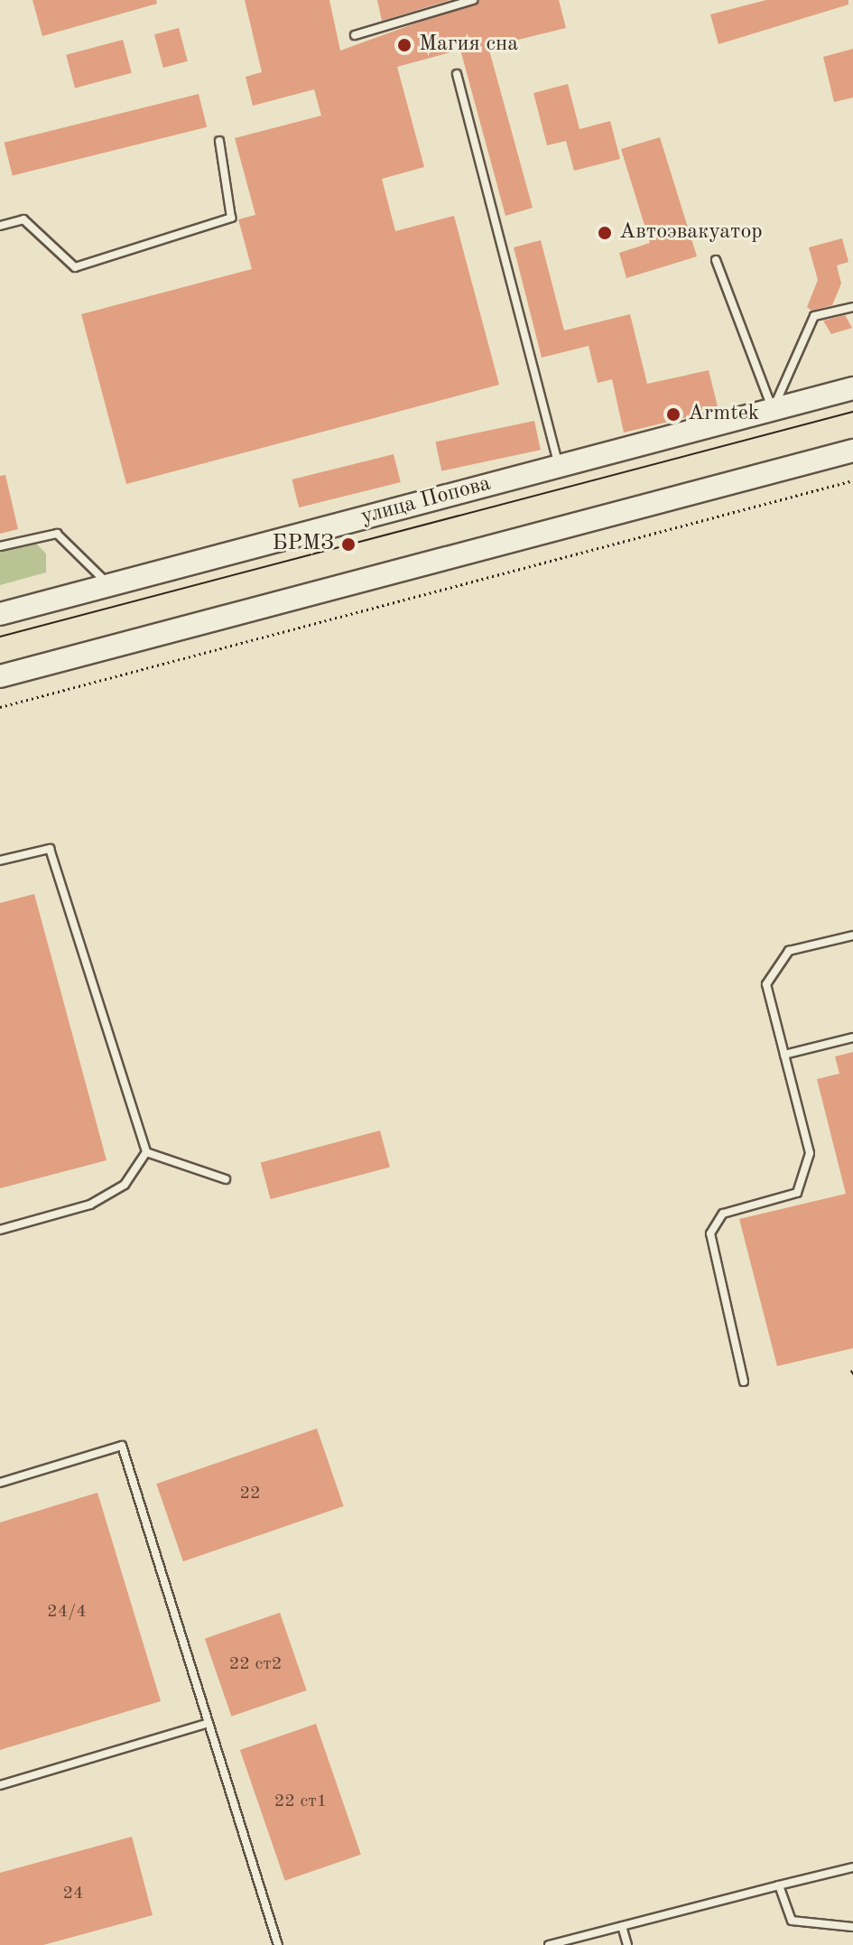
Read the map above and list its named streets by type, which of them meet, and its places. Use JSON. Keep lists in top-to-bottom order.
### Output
{
  "streets": {
    "main road": ["улица Попова"]
  },
  "places": [
    "Магия сна",
    "Автоэвакуатор",
    "Armtek",
    "БРМЗ"
  ],
  "house_numbers": [
    "22",
    "24/4",
    "22 ст2",
    "22 ст1",
    "24"
  ]
}
